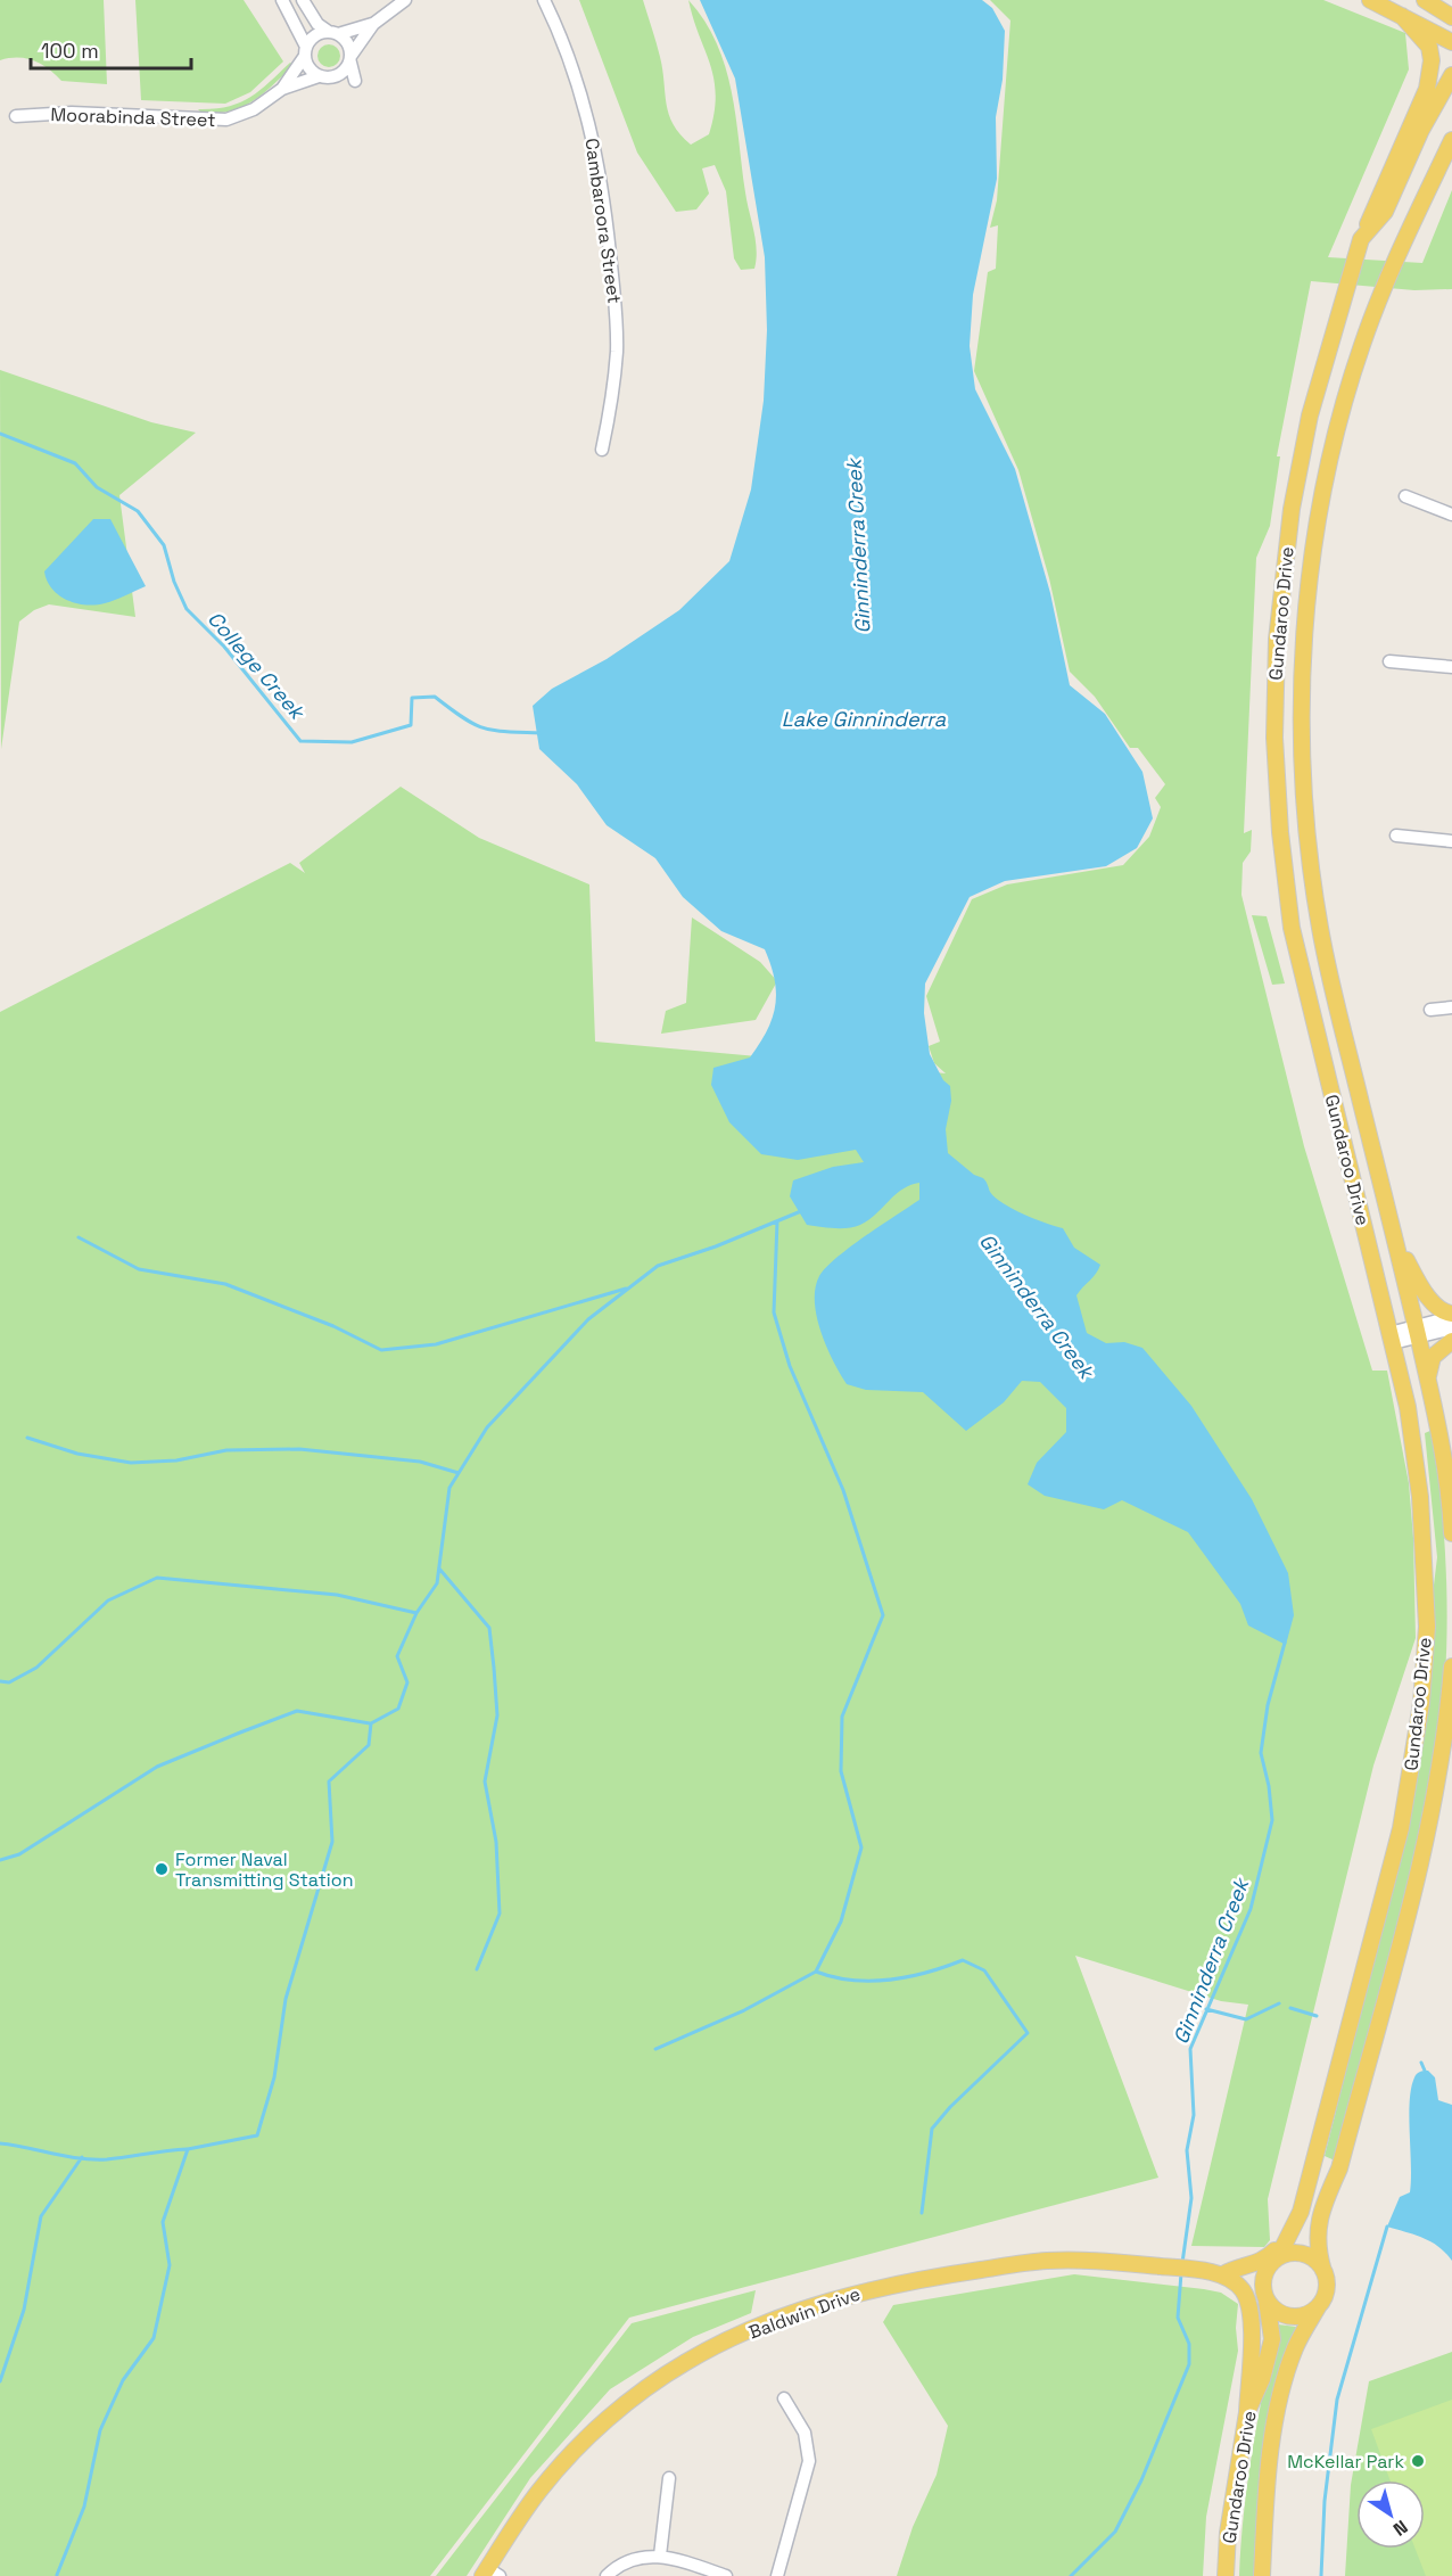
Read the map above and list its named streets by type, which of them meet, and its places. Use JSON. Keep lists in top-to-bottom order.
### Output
{
  "streets": {
    "main road": ["Gundaroo Drive", "Baldwin Drive"],
    "street": ["Moorabinda Street", "Cambaroora Street"]
  },
  "crossings": [
    ["Gundaroo Drive", "Baldwin Drive"]
  ],
  "water": ["Ginninderra Creek", "College Creek", "Lake Ginninderra"],
  "places": ["Former Naval Transmitting Station", "McKellar Park"],
  "scale_bar": "100 m",
  "north": "bottom right"
}
